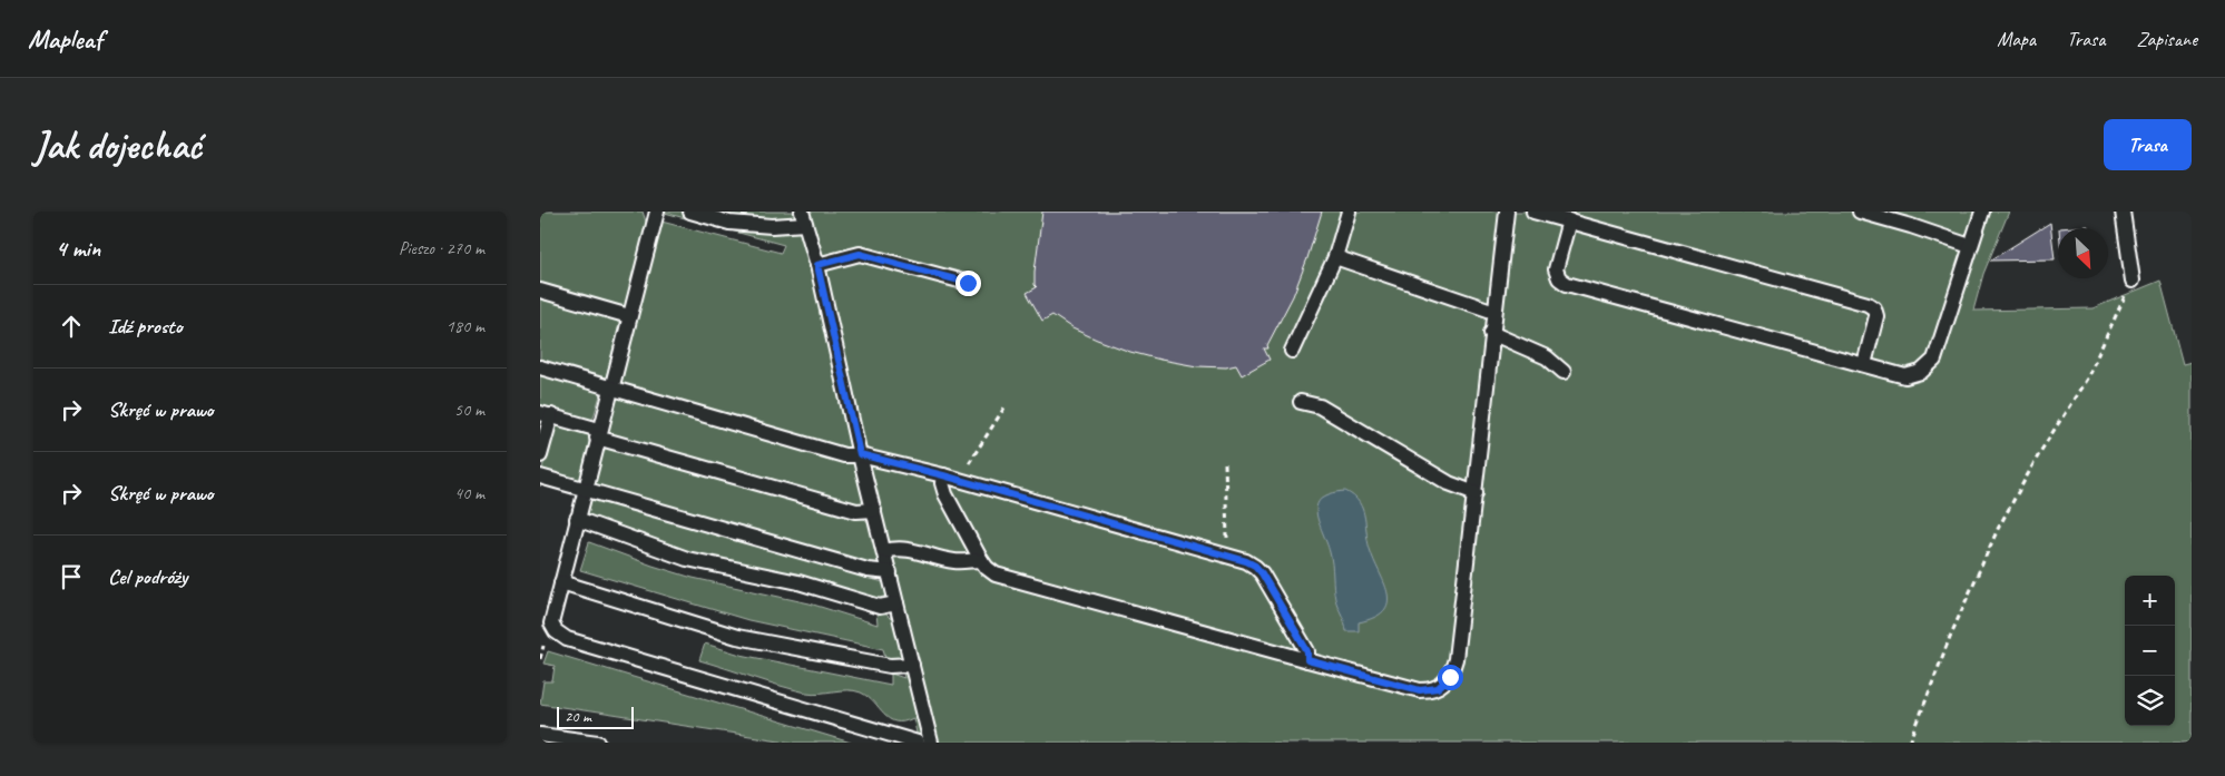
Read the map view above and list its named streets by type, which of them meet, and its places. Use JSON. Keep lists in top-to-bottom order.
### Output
{
  "scale_bar": "20 m",
  "north": "bottom right",
  "page": {
    "header": "Mapleaf",
    "nav": ["Mapa", "Trasa", "Zapisane"],
    "buttons": "Trasa",
    "title": "Jak dojechać",
    "heading": ["4 min", "Pieszo · 270 m"],
    "list": [
      ["Idź prosto", "180 m"],
      ["Skręć w prawo", "50 m"],
      ["Skręć w prawo", "40 m"],
      "Cel podróży"
    ],
    "map_buttons": ["+", "−"],
    "scale": "20 m"
  }
}
